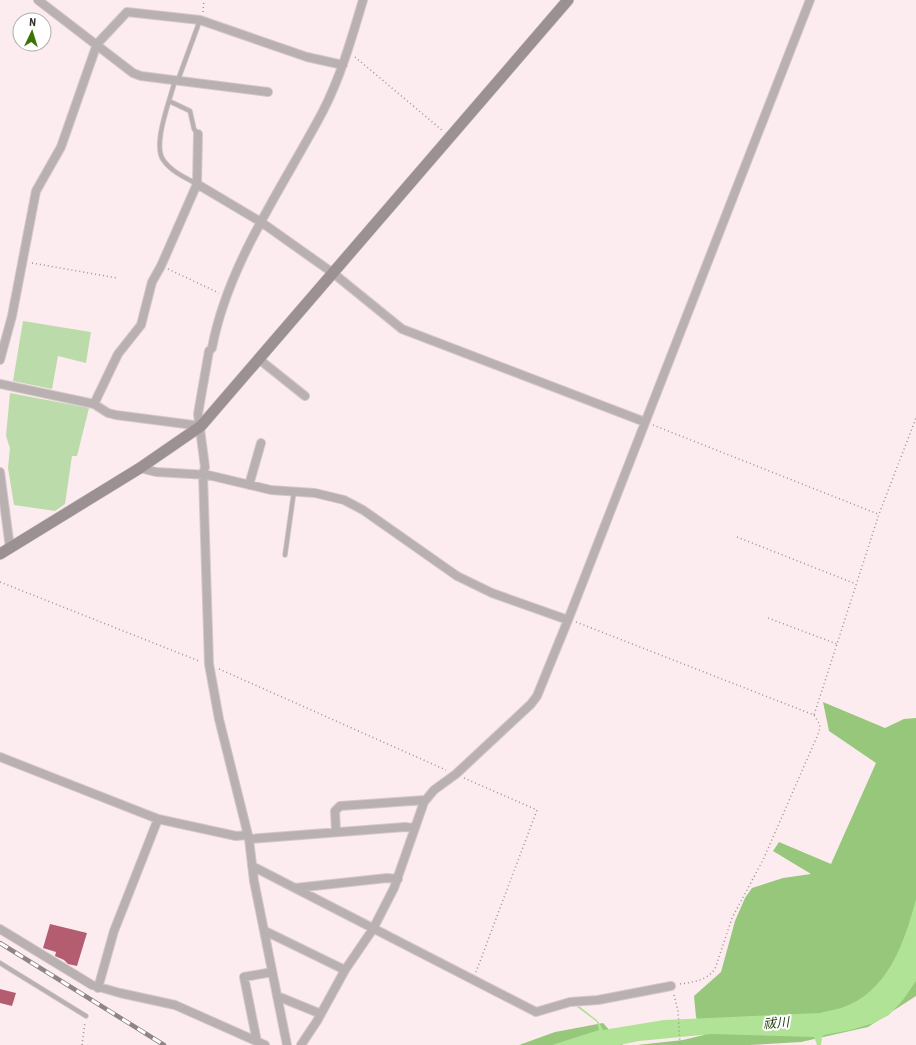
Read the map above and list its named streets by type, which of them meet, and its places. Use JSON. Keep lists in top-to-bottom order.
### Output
{
  "water": ["祓川"],
  "north": "top"
}
